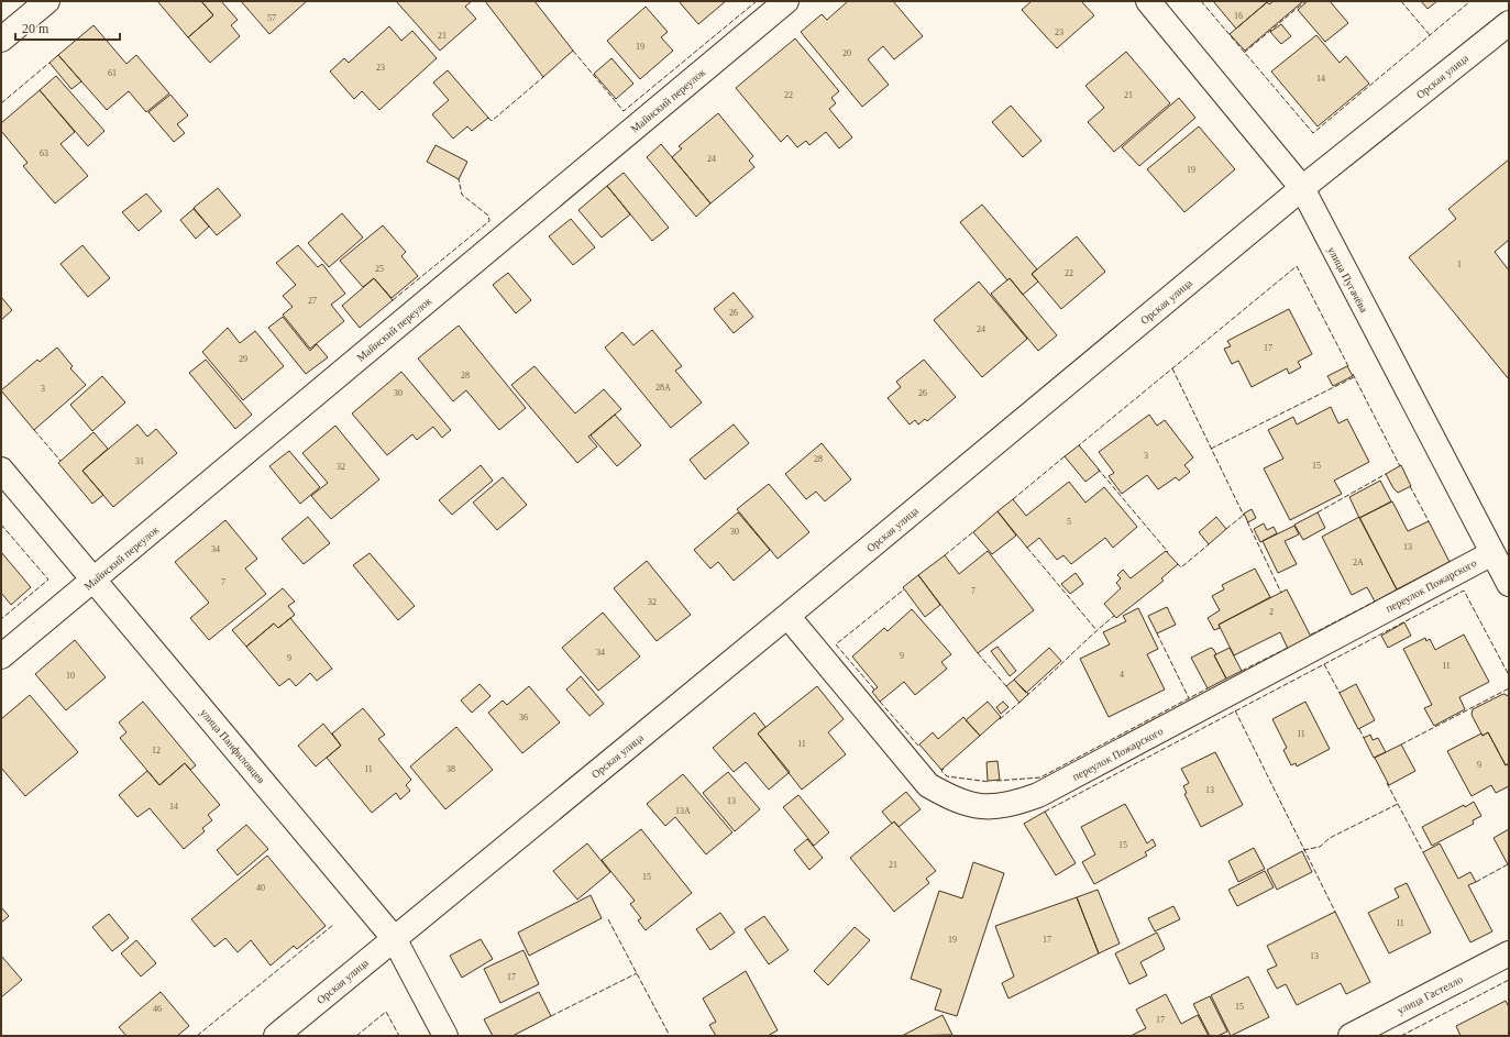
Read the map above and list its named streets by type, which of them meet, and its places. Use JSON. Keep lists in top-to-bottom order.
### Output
{
  "streets": {
    "street": [
      "Орская улица",
      "Майнский переулок",
      "улица Пугачёва",
      "переулок Пожарского",
      "улица Панфиловцев",
      "улица Гастелло"
    ]
  },
  "crossings": [
    ["Орская улица", "улица Пугачёва"],
    ["Орская улица", "переулок Пожарского"],
    ["Орская улица", "улица Панфиловцев"],
    ["Майнский переулок", "улица Панфиловцев"],
    ["улица Пугачёва", "переулок Пожарского"]
  ],
  "house_numbers": [
    "16",
    "57",
    "23",
    "21",
    "19",
    "20",
    "23",
    "61",
    "14",
    "22",
    "21",
    "63",
    "24",
    "19",
    "1",
    "25",
    "22",
    "27",
    "26",
    "24",
    "17",
    "29",
    "28",
    "28А",
    "3",
    "30",
    "26",
    "3",
    "28",
    "31",
    "15",
    "32",
    "5",
    "30",
    "13",
    "34",
    "2А",
    "7",
    "7",
    "32",
    "2",
    "34",
    "9",
    "9",
    "11",
    "4",
    "10",
    "36",
    "11",
    "11",
    "12",
    "9",
    "11",
    "38",
    "13",
    "13",
    "14",
    "13А",
    "15",
    "21",
    "15",
    "40",
    "11",
    "19",
    "17",
    "13",
    "17",
    "15",
    "46",
    "17"
  ],
  "scale_bar": "20 m"
}
